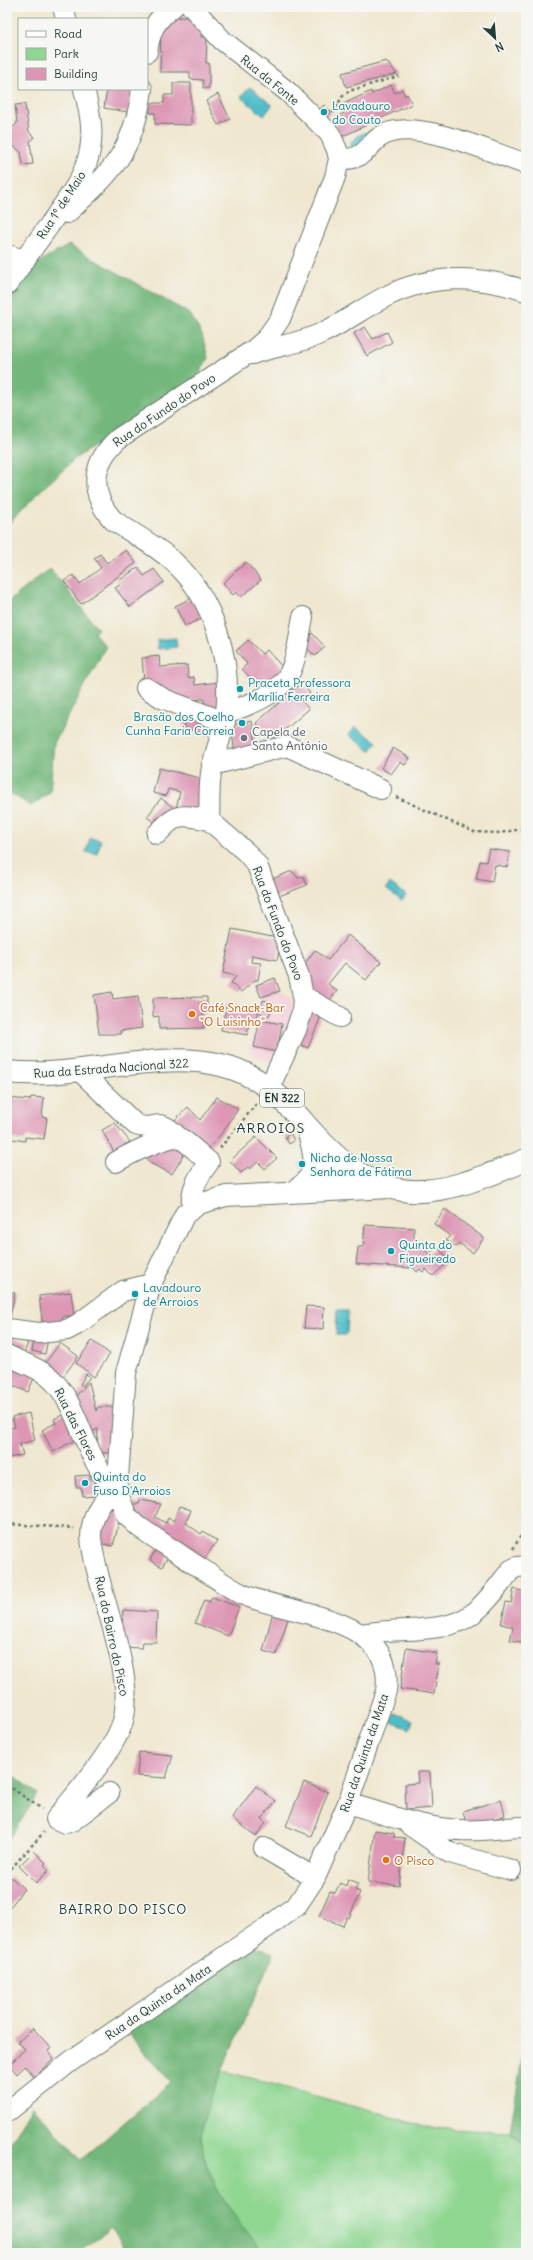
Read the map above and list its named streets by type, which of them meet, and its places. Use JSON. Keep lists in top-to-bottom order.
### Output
{
  "streets": {
    "main road": ["Rua da Estrada Nacional 322", "EN 322"],
    "street": [
      "Rua da Fonte",
      "Rua 1º de Maio",
      "Rua do Fundo do Povo",
      "Rua das Flores",
      "Rua do Bairro do Pisco",
      "Rua da Quinta da Mata"
    ]
  },
  "crossings": [
    ["Rua da Fonte", "Rua do Fundo do Povo"],
    ["Rua do Fundo do Povo", "Rua da Estrada Nacional 322"],
    ["Rua da Estrada Nacional 322", "Rua da Quinta da Mata"],
    ["Rua das Flores", "Rua do Bairro do Pisco"],
    ["Rua das Flores", "Rua da Quinta da Mata"],
    ["Rua do Bairro do Pisco", "Rua da Quinta da Mata"]
  ],
  "districts": ["ARROIOS", "BAIRRO DO PISCO"],
  "places": [
    "Lavadouro do Couto",
    "Praceta Professora Marília Ferreira",
    "Brasão dos Coelho Cunha Faria Correia",
    "Capela de Santo António",
    "Café Snack-Bar \"O Luisinho\"",
    "Nicho de Nossa Senhora de Fátima",
    "Quinta do Figueiredo",
    "Lavadouro de Arroios",
    "Quinta do Fuso D'Arroios",
    "O Pisco"
  ],
  "legend": ["Road", "Park", "Building"],
  "north": "bottom right"
}
